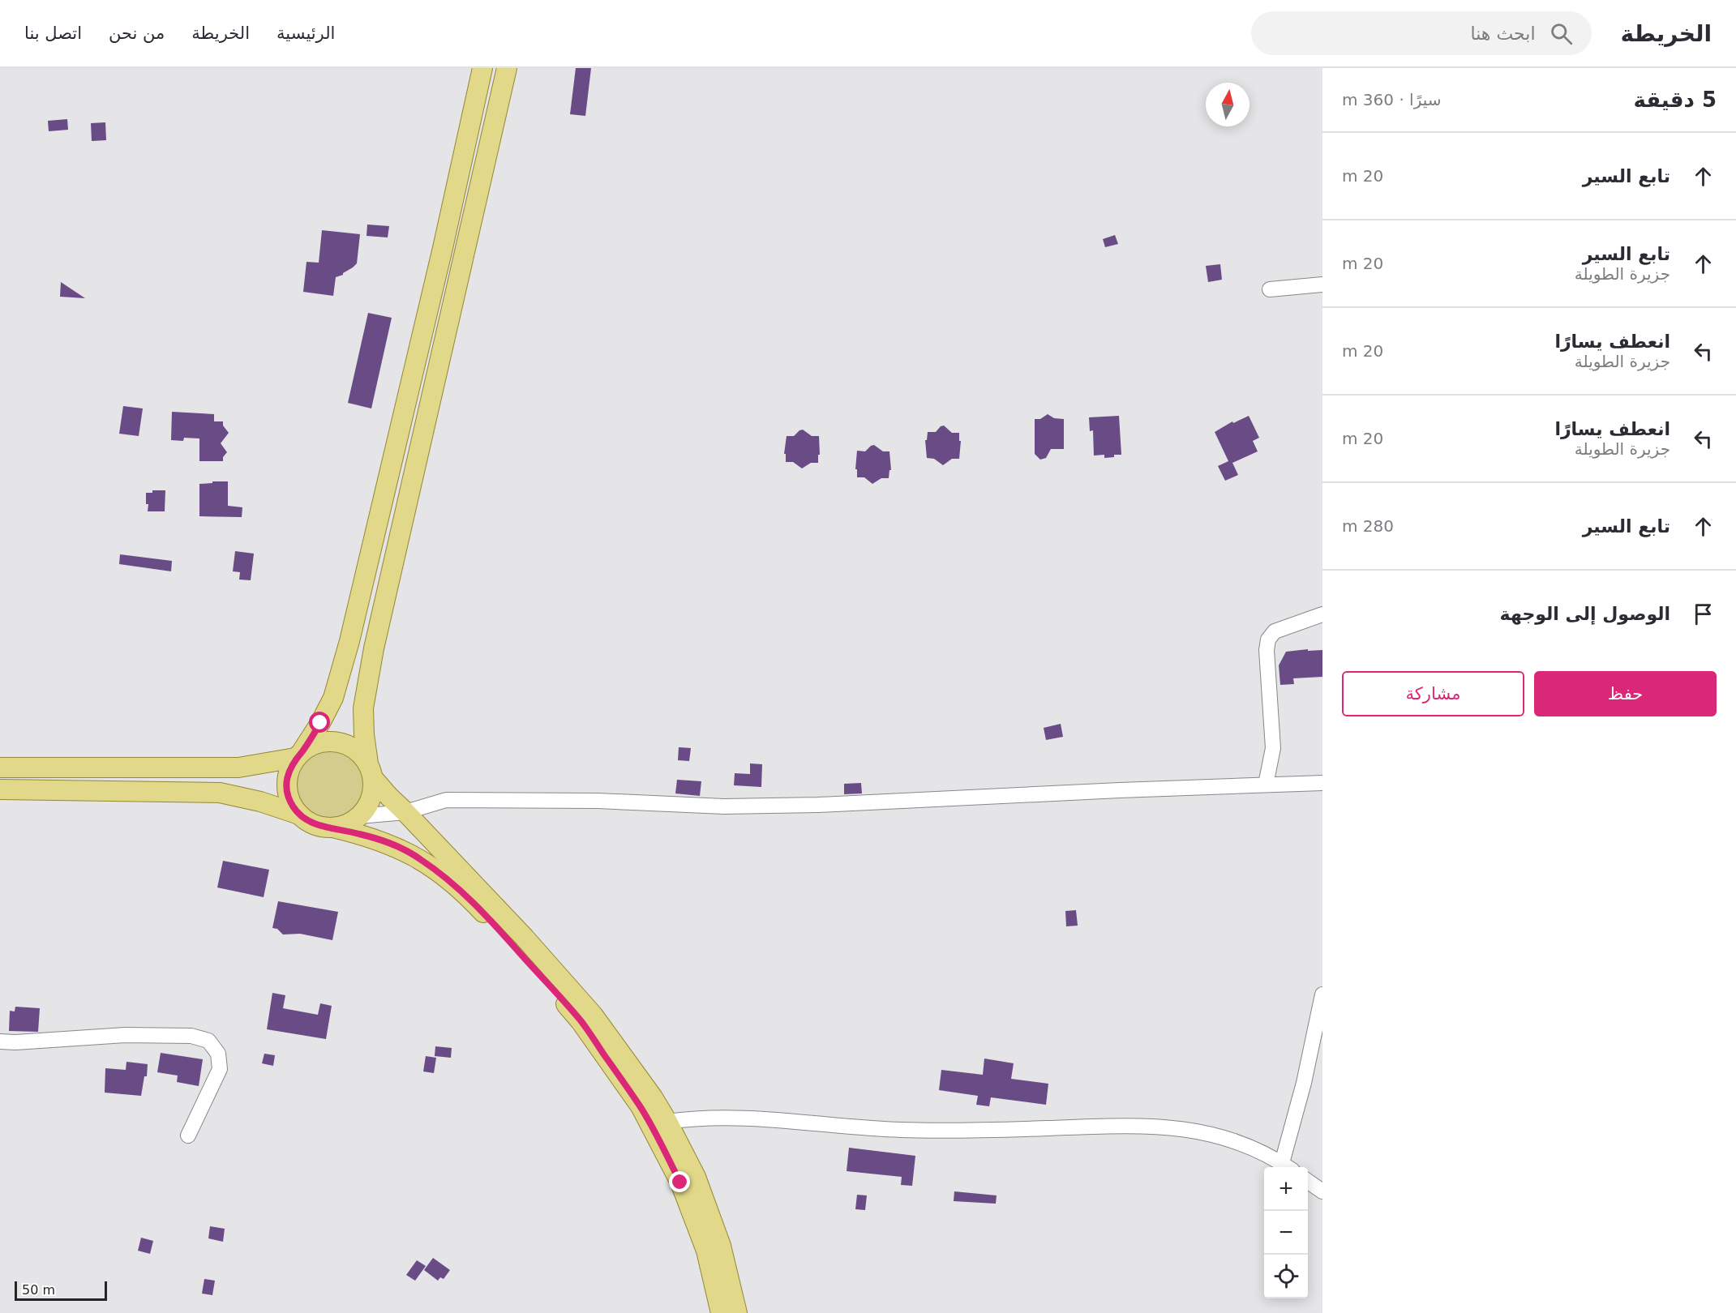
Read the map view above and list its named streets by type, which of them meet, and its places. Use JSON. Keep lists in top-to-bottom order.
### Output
{
  "scale_bar": "50 m",
  "north": "top",
  "page": {
    "header": "الخريطة",
    "search": "ابحث هنا",
    "nav": [
      "الرئيسية",
      "الخريطة",
      "من نحن",
      "اتصل بنا"
    ],
    "heading": ["5 دقيقة", "سيرًا · 360 m"],
    "list": [
      ["تابع السير", "20 m"],
      ["تابع السير", "جزيرة الطويلة", "20 m"],
      ["انعطف يسارًا", "جزيرة الطويلة", "20 m"],
      ["انعطف يسارًا", "جزيرة الطويلة", "20 m"],
      ["تابع السير", "280 m"],
      "الوصول إلى الوجهة"
    ],
    "buttons": ["حفظ", "مشاركة"],
    "map_buttons": ["+", "−"],
    "scale": "50 m"
  }
}
